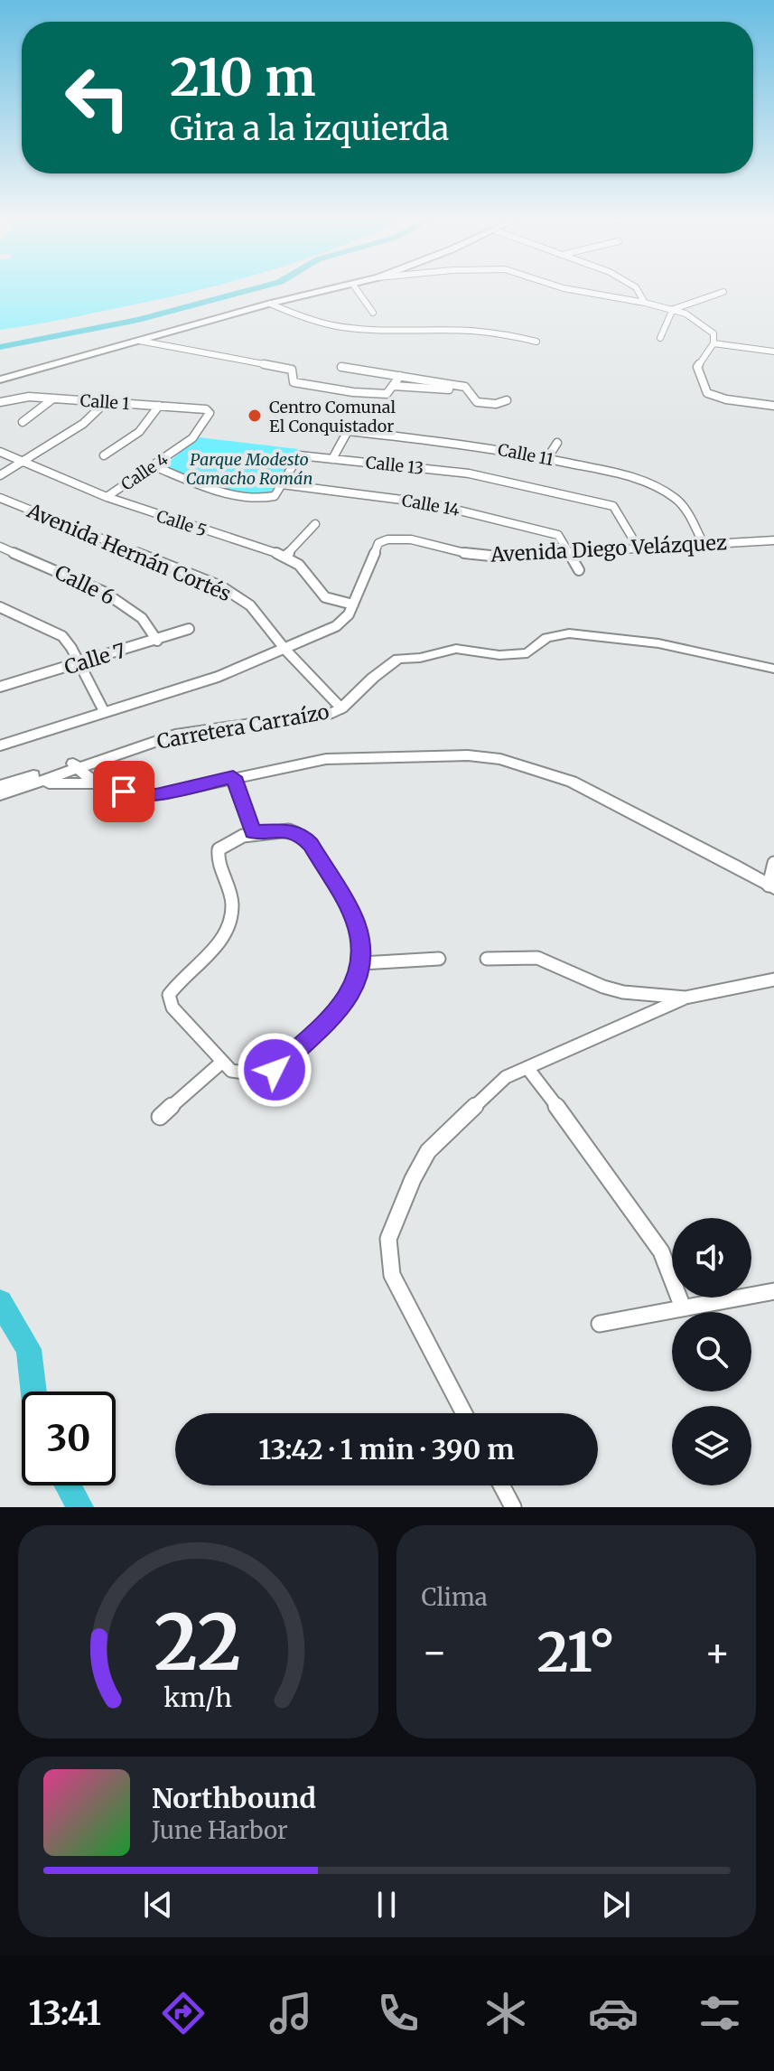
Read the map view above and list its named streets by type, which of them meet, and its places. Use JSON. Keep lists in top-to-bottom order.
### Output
{
  "streets": {
    "street": [
      "Calle 1",
      "Calle 11",
      "Calle 13",
      "Calle 4",
      "Calle 14",
      "Calle 5",
      "Avenida Diego Velázquez",
      "Avenida Hernán Cortés",
      "Calle 6",
      "Calle 7",
      "Carretera Carraízo"
    ]
  },
  "crossings": [
    ["Calle 1", "Calle 4"],
    ["Calle 11", "Calle 13"],
    ["Calle 11", "Avenida Diego Velázquez"],
    ["Calle 13", "Calle 14"],
    ["Calle 13", "Avenida Diego Velázquez"],
    ["Calle 4", "Calle 5"],
    ["Calle 14", "Avenida Diego Velázquez"],
    ["Calle 5", "Avenida Diego Velázquez"],
    ["Avenida Diego Velázquez", "Avenida Hernán Cortés"],
    ["Avenida Hernán Cortés", "Carretera Carraízo"],
    ["Calle 6", "Calle 7"]
  ],
  "parks": ["Parque Modesto Camacho Román"],
  "places": ["Centro Comunal El Conquistador"],
  "page": {
    "turn": ["210 m", "Gira a la izquierda"],
    "limit": "30",
    "trip": "13:42 · 1 min · 390 m",
    "tile": "Clima",
    "heat": ["−", "21°", "+"],
    "song": ["Northbound", "June Harbor"],
    "tabs": "13:41",
    "gauge": ["22", "km/h"]
  }
}
